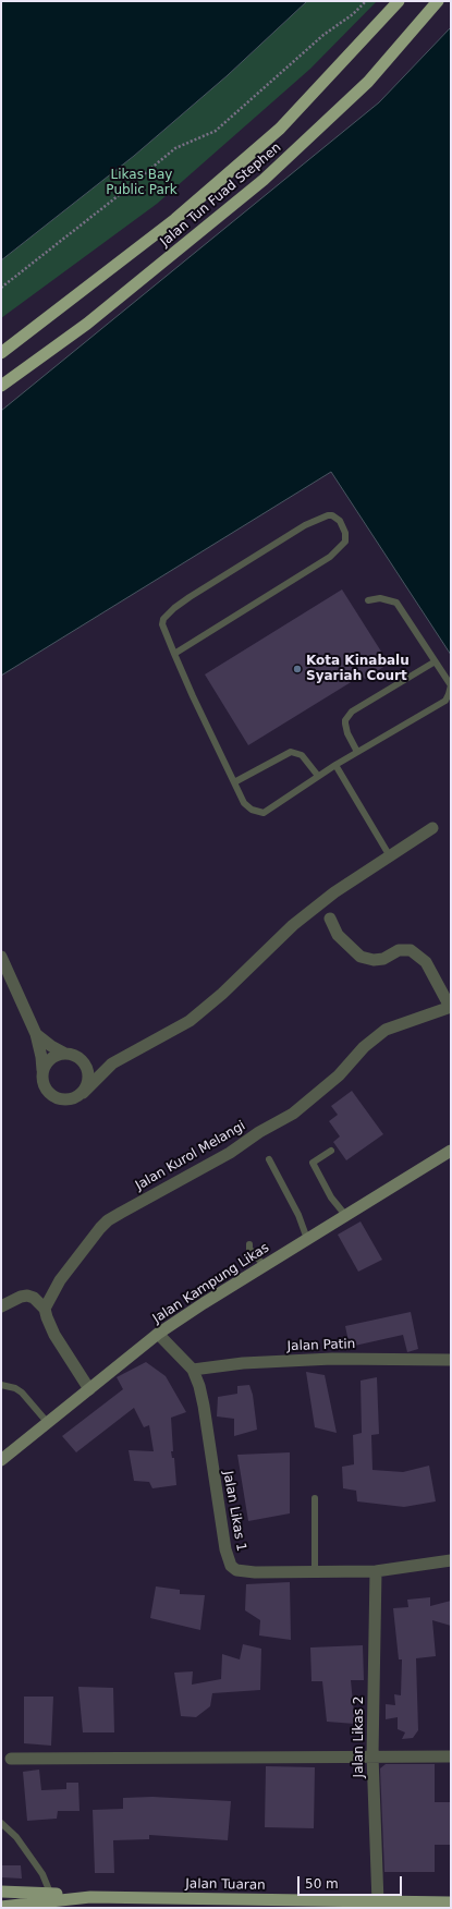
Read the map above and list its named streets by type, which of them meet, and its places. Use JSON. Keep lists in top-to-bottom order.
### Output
{
  "streets": {
    "highway": ["Jalan Tun Fuad Stephen"],
    "main road": ["Jalan Kampung Likas", "Jalan Tuaran"],
    "street": [
      "Jalan Kurol Melangi",
      "Jalan Patin",
      "Jalan Likas 1",
      "Jalan Likas 2"
    ]
  },
  "crossings": [
    ["Jalan Kampung Likas", "Jalan Likas 1"],
    ["Jalan Patin", "Jalan Likas 1"],
    ["Jalan Likas 1", "Jalan Likas 2"],
    ["Jalan Likas 2", "Jalan Tuaran"]
  ],
  "parks": ["Likas Bay Public Park"],
  "places": ["Kota Kinabalu Syariah Court"],
  "scale_bar": "50 m"
}
